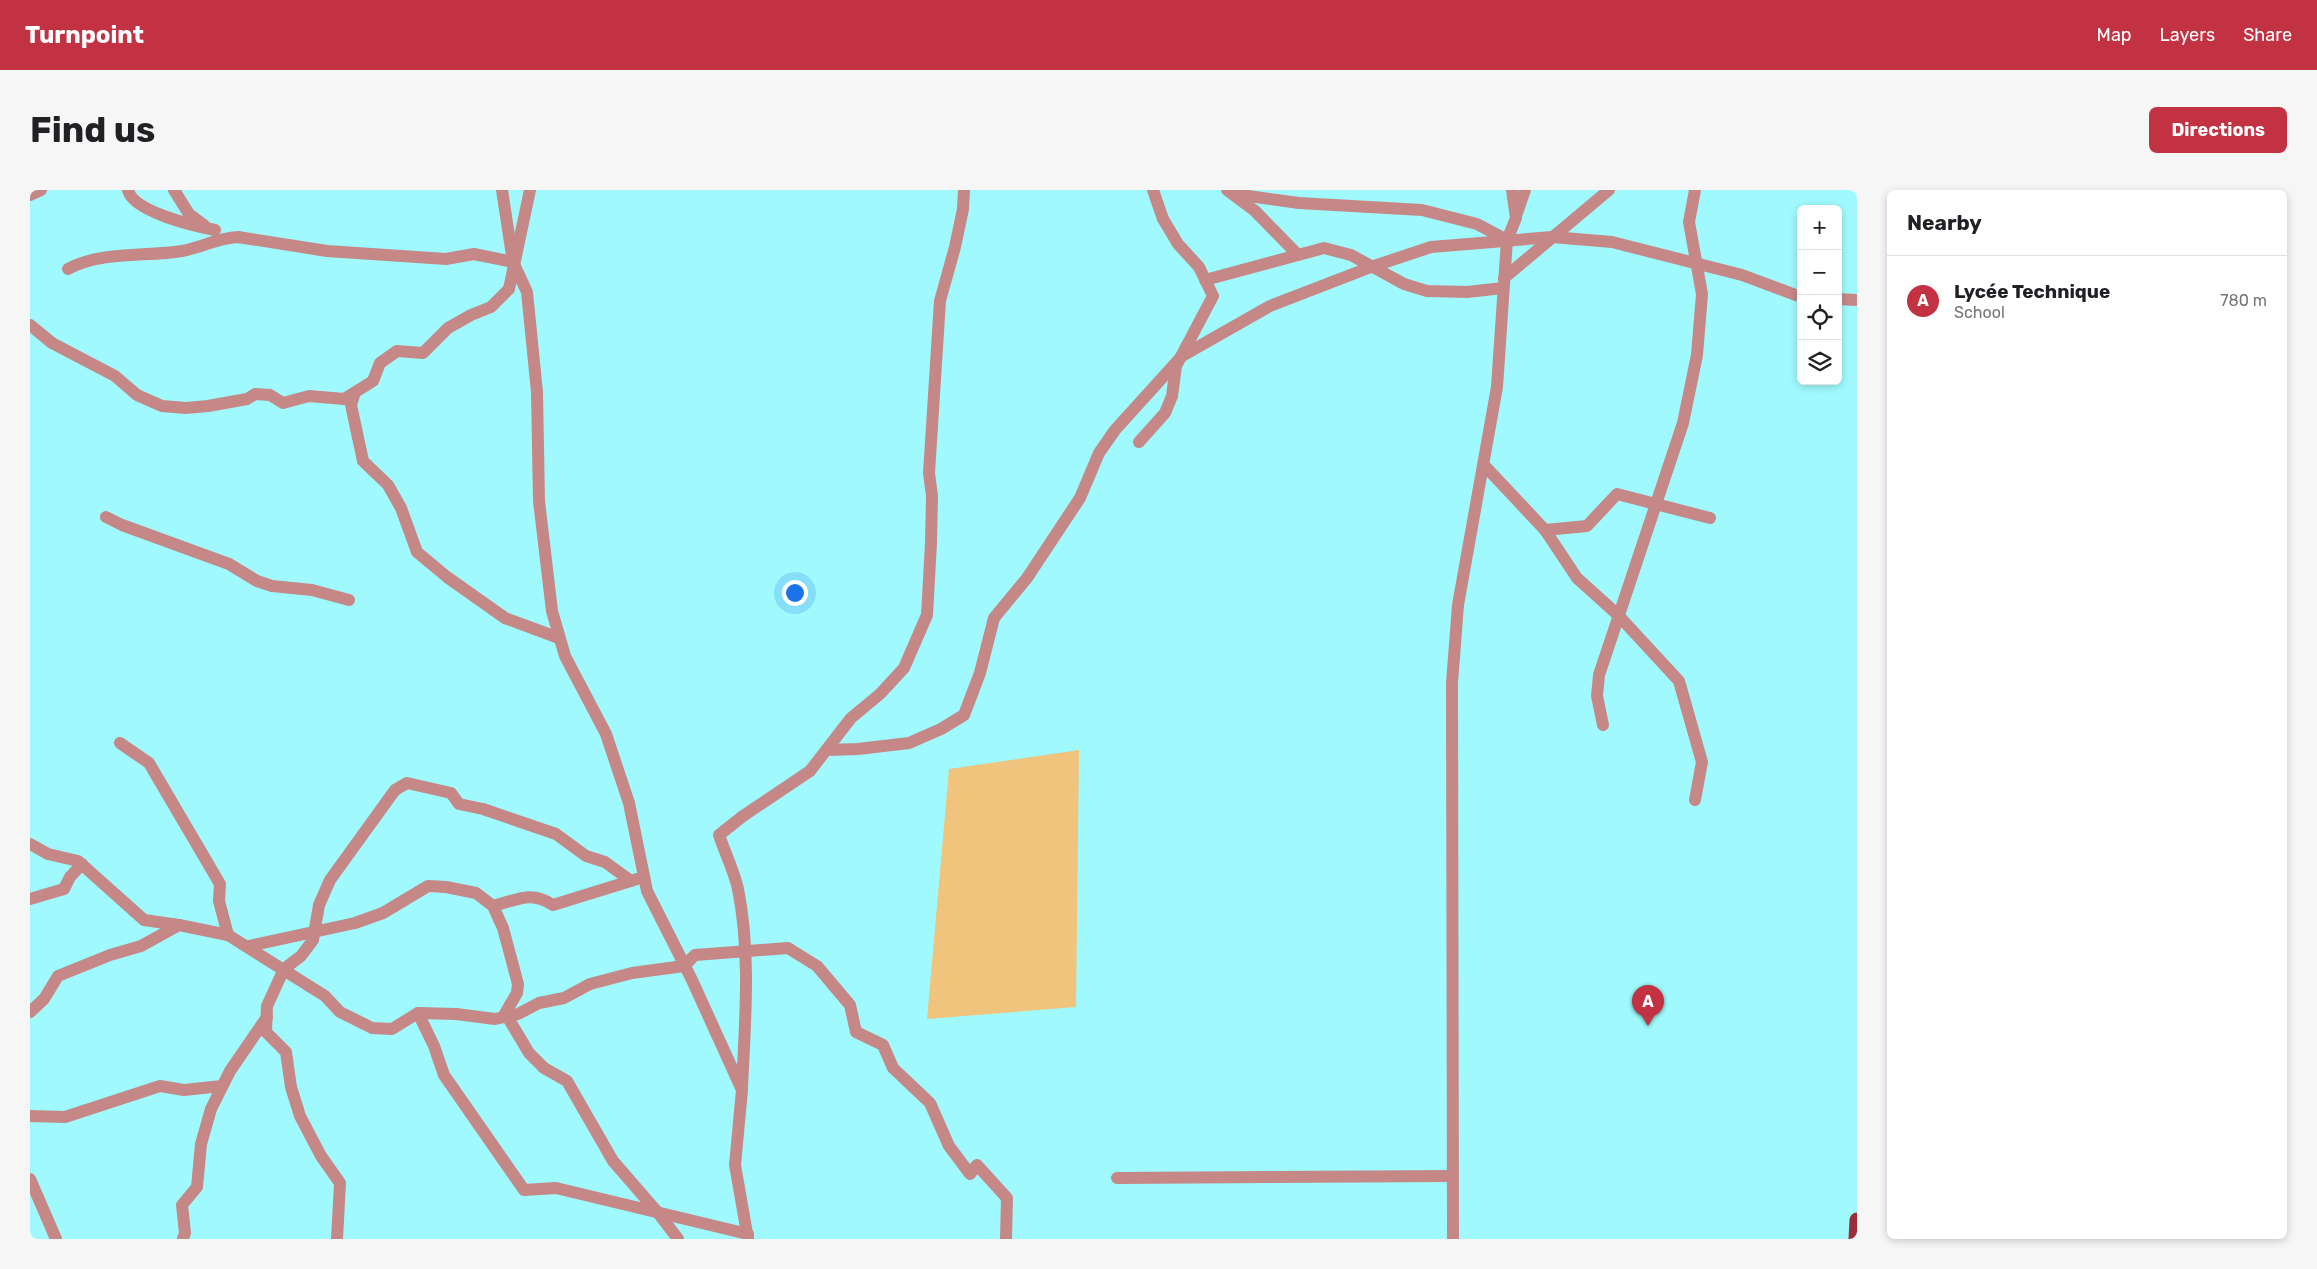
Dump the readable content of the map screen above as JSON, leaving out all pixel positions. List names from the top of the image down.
{
  "page": {
    "header": "Turnpoint",
    "nav": ["Map", "Layers", "Share"],
    "buttons": "Directions",
    "title": "Find us",
    "heading": "Nearby",
    "map_buttons": ["+", "−"],
    "list": [
      {
        "mark": "A",
        "name": "Lycée Technique",
        "note": "School",
        "value": "780 m"
      }
    ],
    "pins": "A"
  }
}
